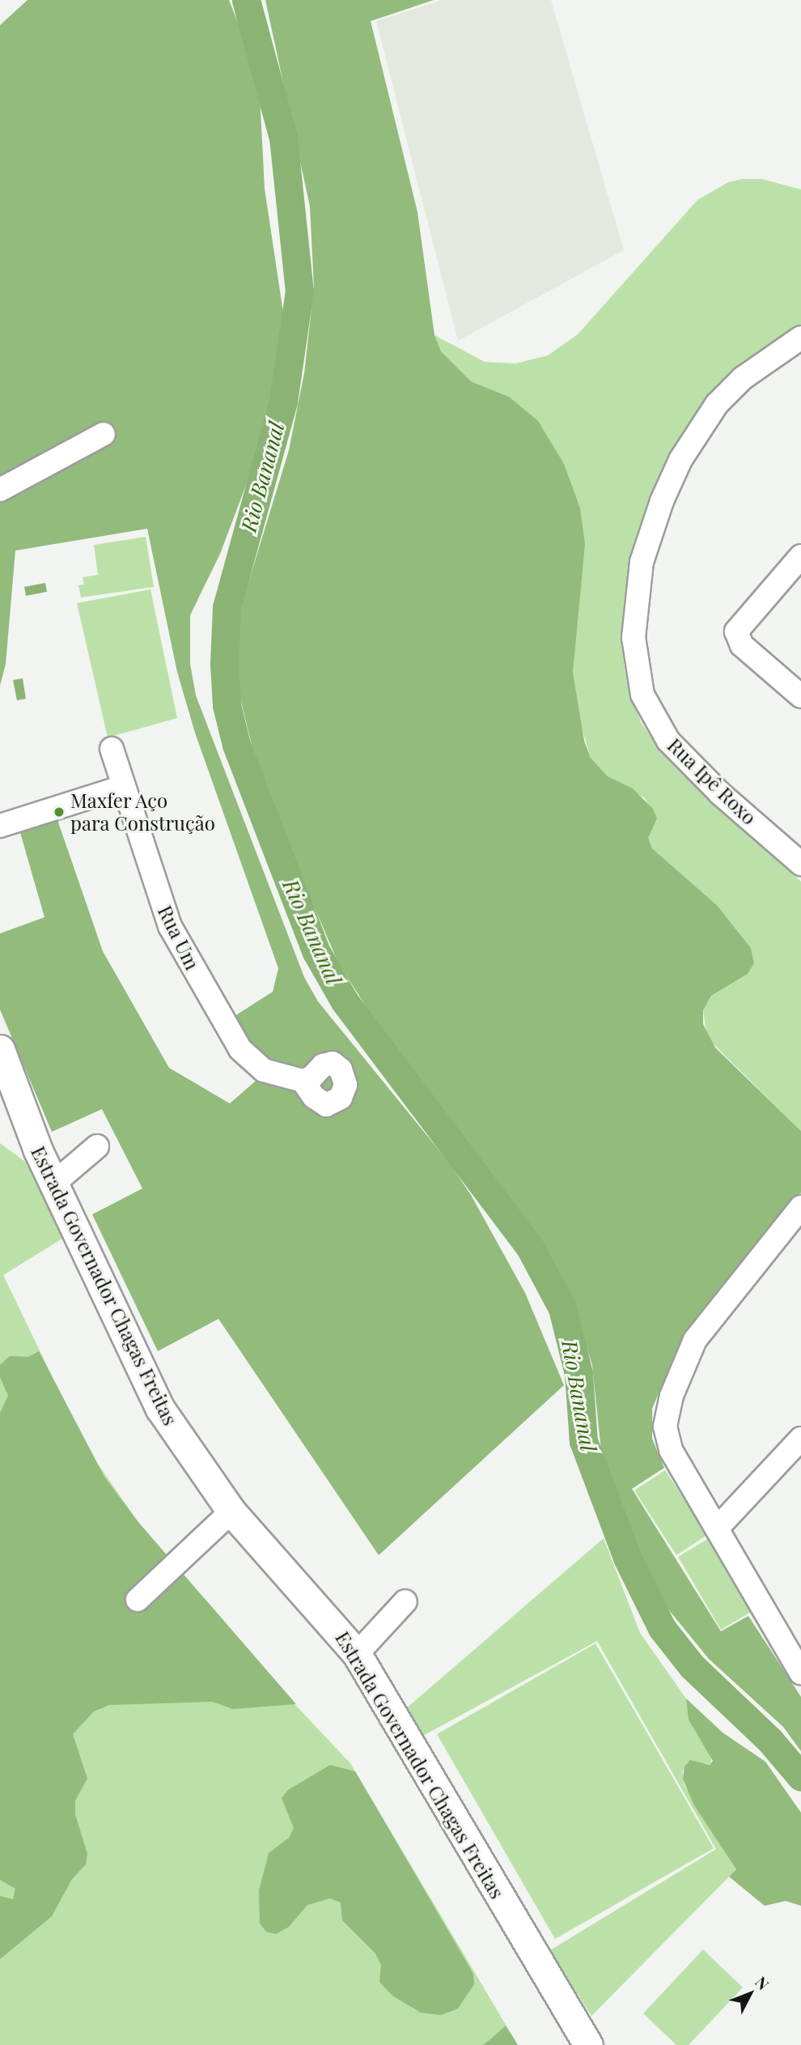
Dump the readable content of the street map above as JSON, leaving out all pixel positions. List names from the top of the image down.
{
  "streets": {
    "main road": ["Estrada Governador Chagas Freitas"],
    "street": ["Rua Ipê Roxo", "Rua Um"]
  },
  "water": ["Rio Bananal"],
  "places": ["Maxfer Aço para Construção"],
  "north": "top right"
}
